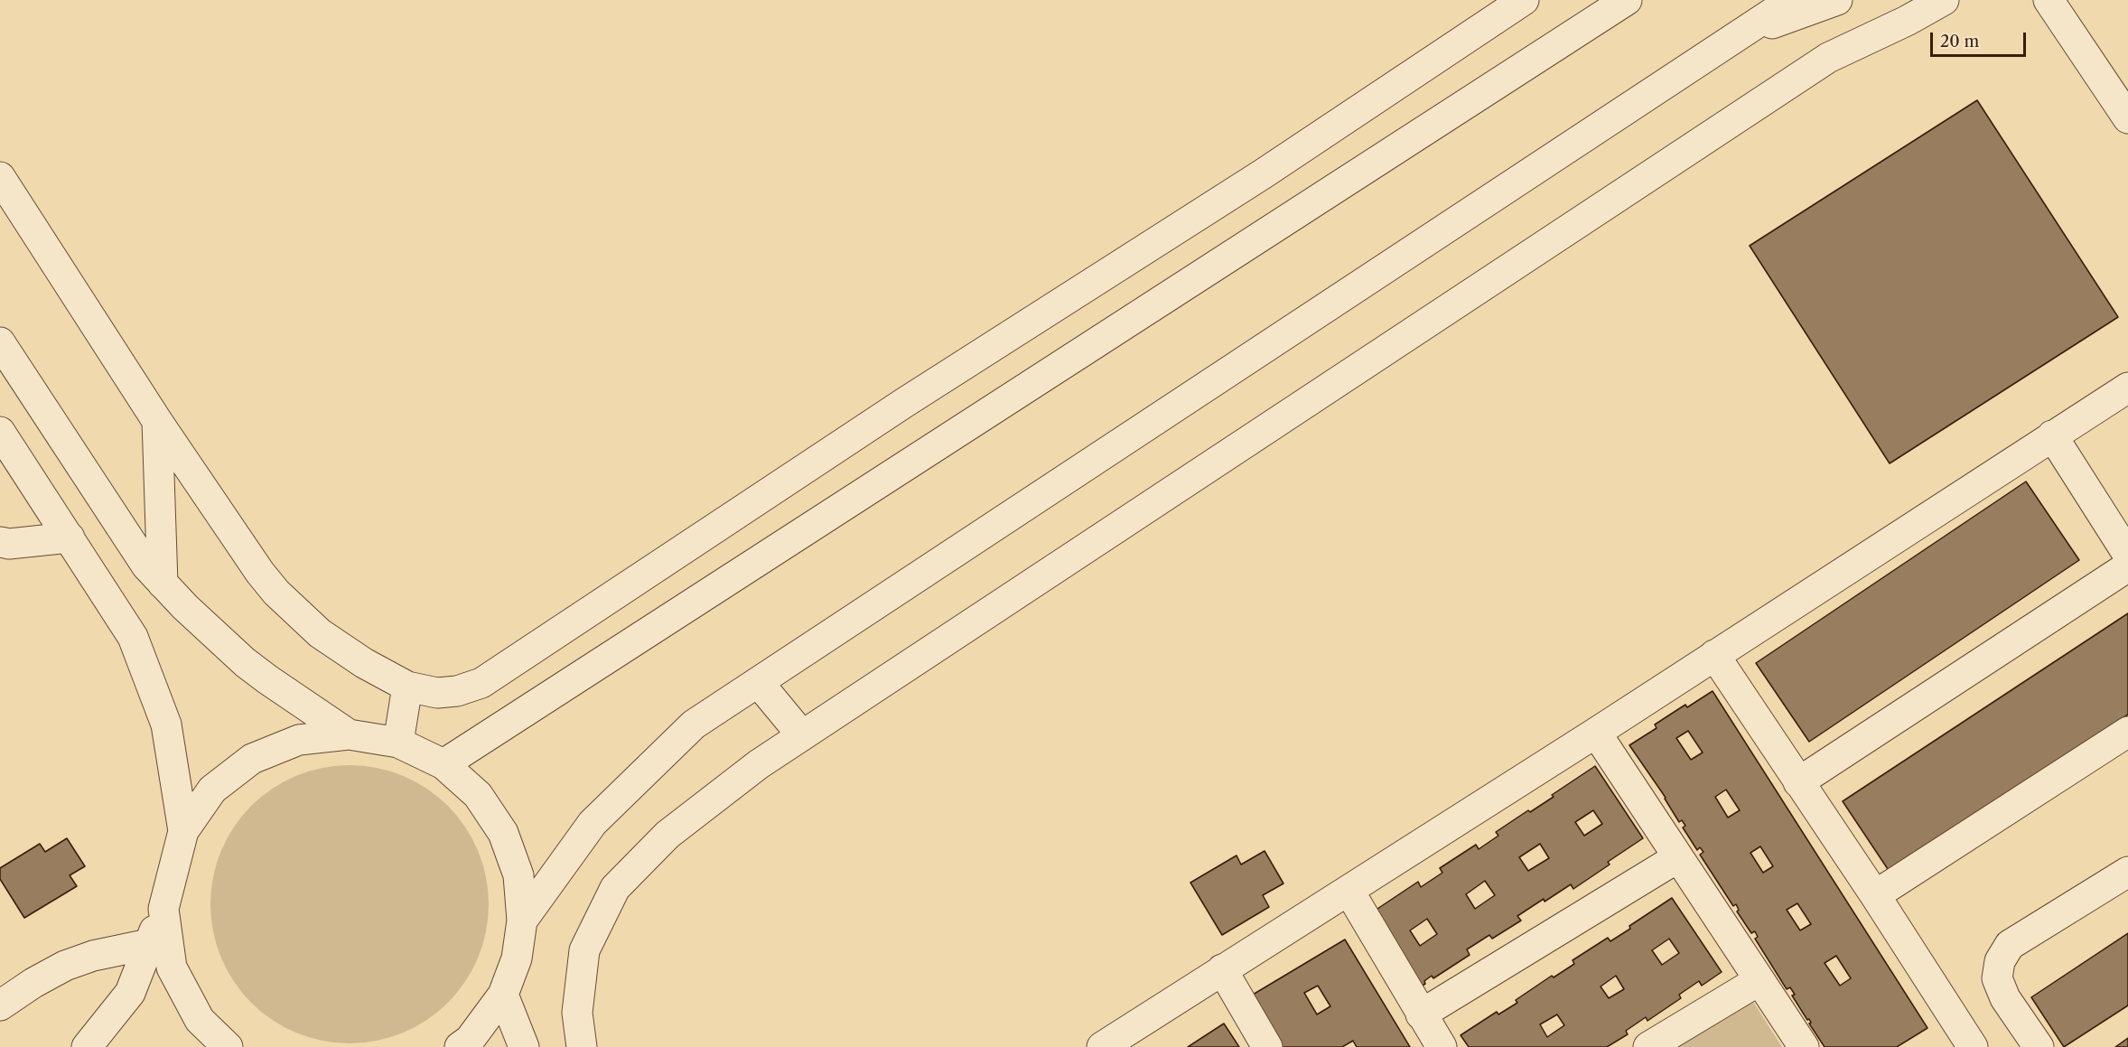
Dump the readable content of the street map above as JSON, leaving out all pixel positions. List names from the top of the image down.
{
  "scale_bar": "20 m"
}
